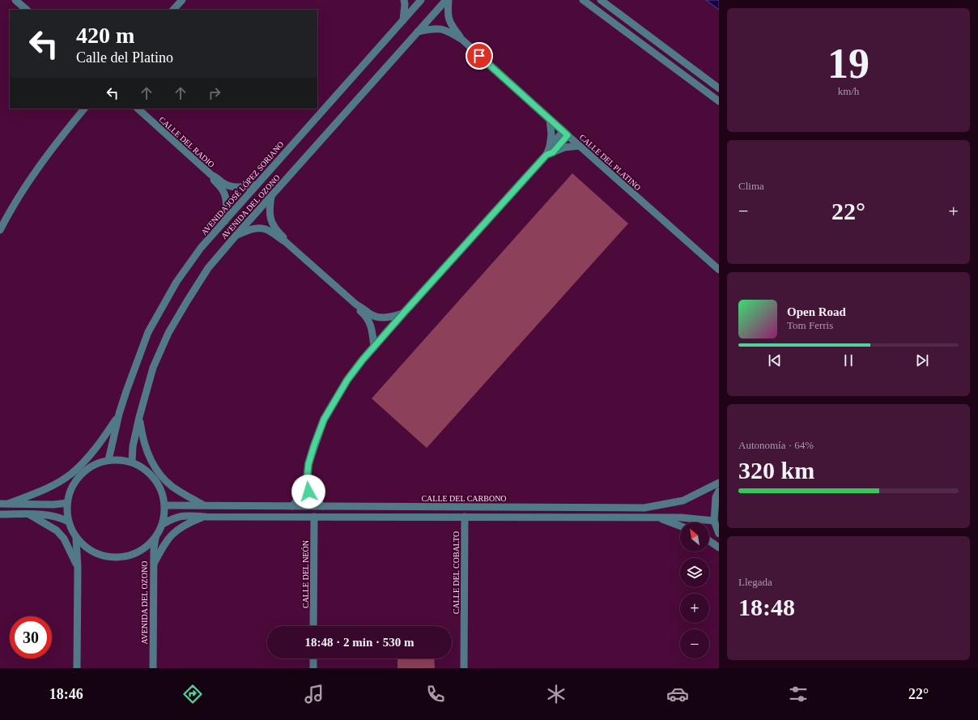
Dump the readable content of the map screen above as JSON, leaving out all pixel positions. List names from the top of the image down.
{
  "streets": {
    "street": [
      "CALLE DEL RADIO",
      "CALLE DEL PLATINO",
      "AVENIDA JOSÉ LÓPEZ SORIANO",
      "AVENIDA DEL OZONO",
      "CALLE DEL CARBONO",
      "CALLE DEL COBALTO",
      "CALLE DEL NEÓN"
    ]
  },
  "crossings": [
    ["CALLE DEL RADIO", "AVENIDA JOSÉ LÓPEZ SORIANO"],
    ["CALLE DEL PLATINO", "AVENIDA DEL OZONO"],
    ["AVENIDA JOSÉ LÓPEZ SORIANO", "AVENIDA DEL OZONO"],
    ["AVENIDA JOSÉ LÓPEZ SORIANO", "CALLE DEL CARBONO"],
    ["AVENIDA DEL OZONO", "CALLE DEL CARBONO"]
  ],
  "north": "top left",
  "page": {
    "tile": [
      ["19", "km/h"],
      "Clima",
      ["Autonomía · 64%", "320 km"],
      ["Llegada", "18:48"]
    ],
    "turn": ["420 m", "Calle del Platino"],
    "heat": ["−", "22°", "+"],
    "song": ["Open Road", "Tom Ferris"],
    "map_buttons": ["+", "−"],
    "limit": "30",
    "trip": "18:48 · 2 min · 530 m",
    "tabs": ["18:46", "22°"]
  }
}
